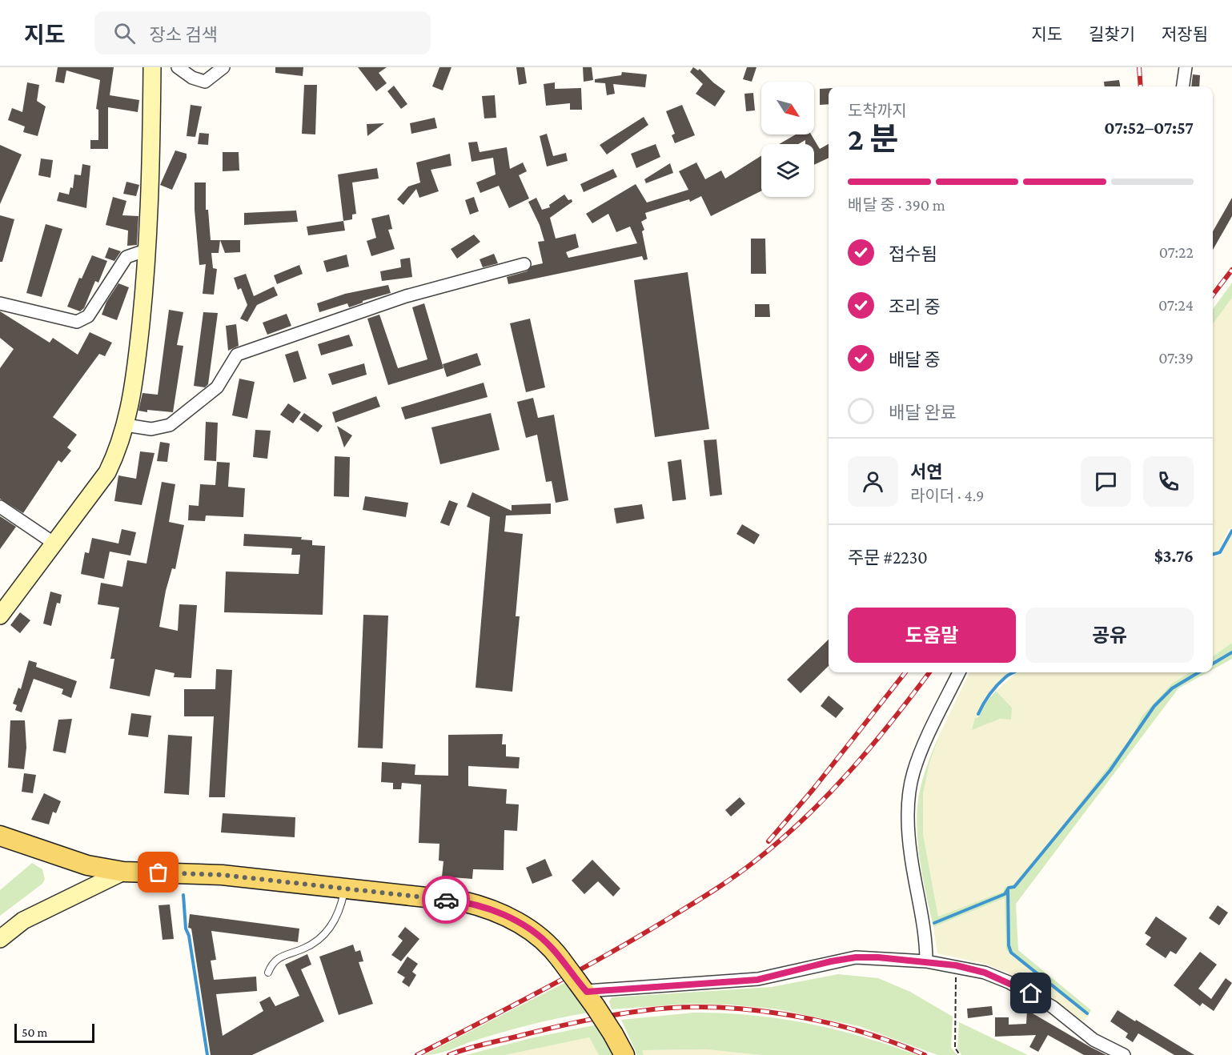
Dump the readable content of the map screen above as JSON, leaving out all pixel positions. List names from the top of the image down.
{
  "scale_bar": "50 m",
  "north": "bottom right",
  "page": {
    "header": "지도",
    "search": "장소 검색",
    "nav": ["지도", "길찾기", "저장됨"],
    "heading": ["2 분", "도착까지", "07:52–07:57"],
    "panel": [
      "서연",
      "라이더 · 4.9",
      "주문 #2230",
      "$3.76"
    ],
    "bar": "배달 중 · 390 m",
    "list": [
      ["접수됨", "07:22"],
      ["조리 중", "07:24"],
      ["배달 중", "07:39"],
      "배달 완료"
    ],
    "buttons": ["도움말", "공유"],
    "scale": "50 m"
  }
}
